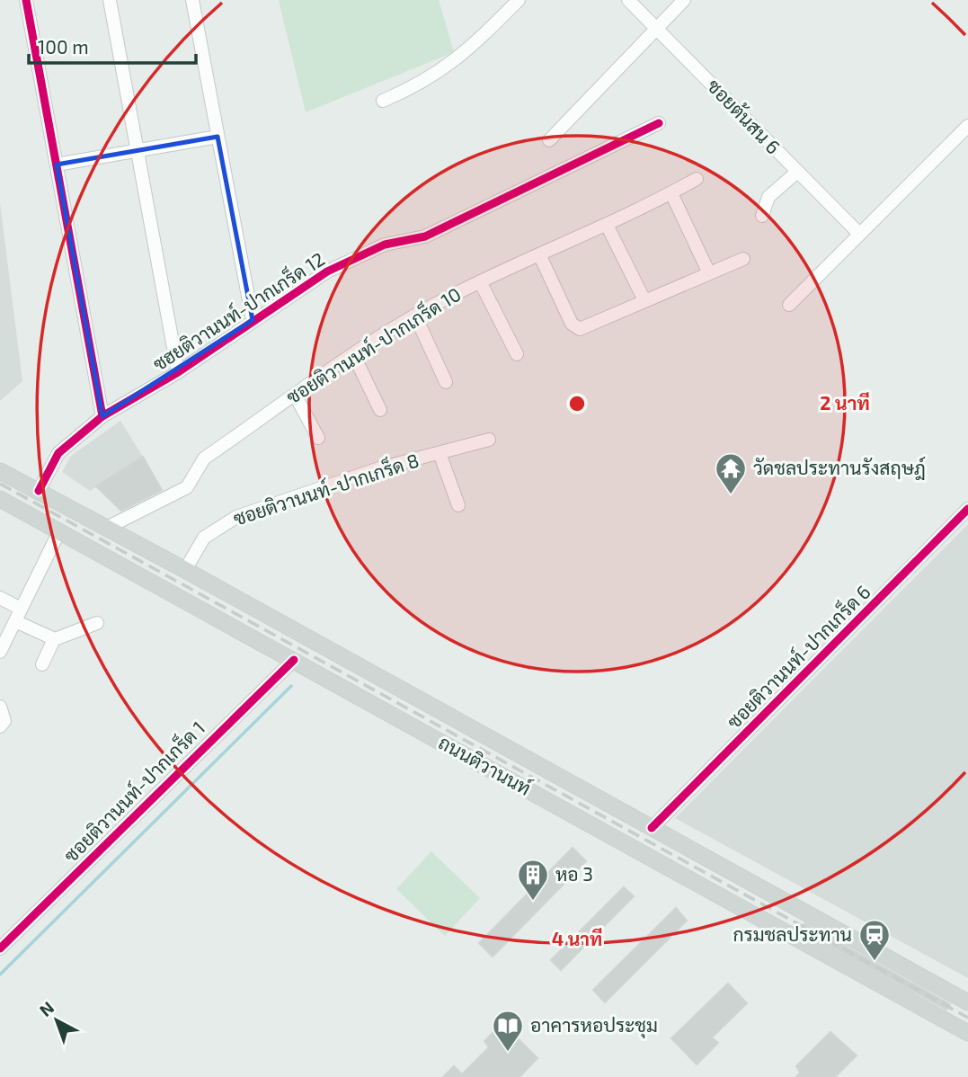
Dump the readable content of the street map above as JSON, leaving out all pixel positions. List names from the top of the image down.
{
  "streets": {
    "main road": ["ถนนติวานนท์"],
    "street": [
      "ซอยต้นสน 6",
      "ซฮยติวานนท์-ปากเกร็ด 12",
      "ซอยติวานนท์-ปากเกร็ด 10",
      "ซอยติวานนท์-ปากเกร็ด 8",
      "ซอยติวานนท์-ปากเกร็ด 6",
      "ซอยติวานนท์-ปากเกร็ด 1"
    ]
  },
  "crossings": [
    ["ซฮยติวานนท์-ปากเกร็ด 12", "ถนนติวานนท์"],
    ["ซอยติวานนท์-ปากเกร็ด 10", "ถนนติวานนท์"],
    ["ซอยติวานนท์-ปากเกร็ด 8", "ถนนติวานนท์"],
    ["ซอยติวานนท์-ปากเกร็ด 6", "ถนนติวานนท์"],
    ["ถนนติวานนท์", "ซอยติวานนท์-ปากเกร็ด 1"]
  ],
  "places": {
    "temple": ["วัดชลประทานรังสฤษฎ์"],
    "building": ["หอ 3"],
    "station": ["กรมชลประทาน"],
    "library": ["อาคารหอประชุม"]
  },
  "scale_bar": "100 m",
  "north": "top left",
  "rings": ["2 นาที", "4 นาที"]
}
